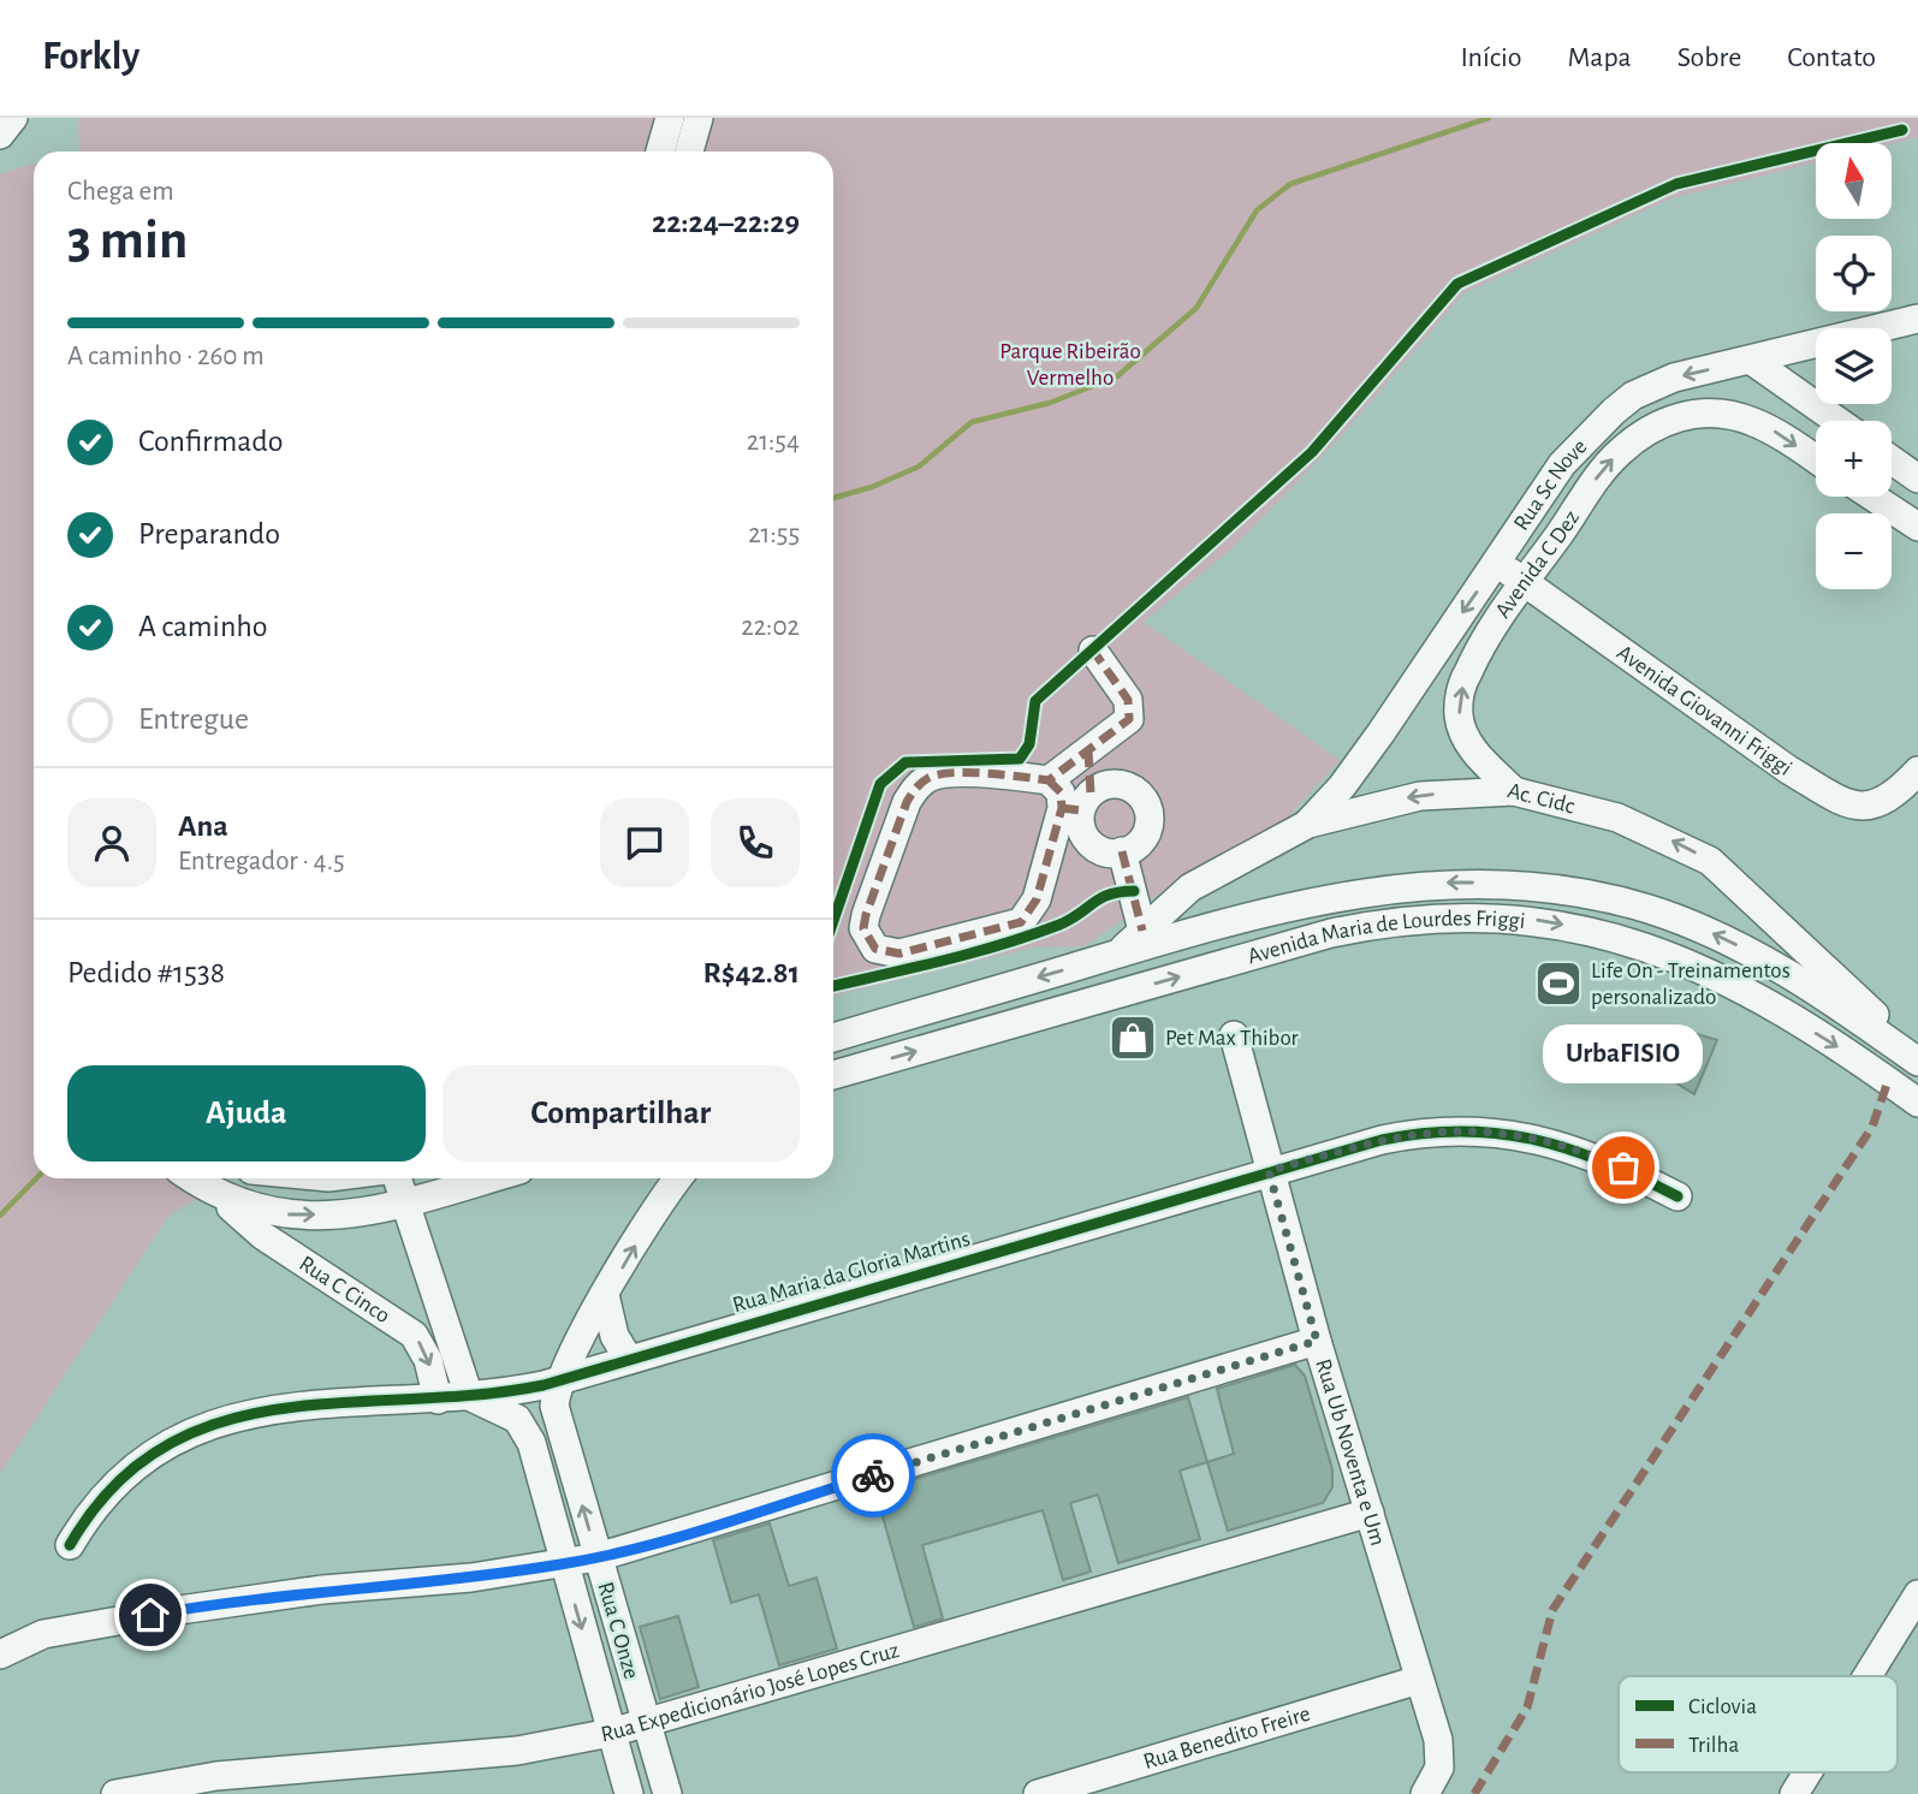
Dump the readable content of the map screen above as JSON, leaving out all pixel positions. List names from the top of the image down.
{
  "streets": {
    "street": [
      "Rua Sc Nove",
      "Avenida C Dez",
      "Avenida Giovanni Friggi",
      "Ac. Cidc",
      "Avenida Maria de Lourdes Friggi",
      "Rua Maria da Gloria Martins",
      "Rua C Cinco",
      "Rua Ub Noventa e Um",
      "Rua C Onze",
      "Rua Expedicionário José Lopes Cruz",
      "Rua Benedito Freire"
    ]
  },
  "crossings": [
    ["Rua Sc Nove", "Avenida Giovanni Friggi"],
    ["Rua Sc Nove", "Ac. Cidc"],
    ["Avenida C Dez", "Avenida Giovanni Friggi"],
    ["Avenida C Dez", "Ac. Cidc"],
    ["Ac. Cidc", "Avenida Maria de Lourdes Friggi"],
    ["Rua Maria da Gloria Martins", "Rua C Cinco"],
    ["Rua Maria da Gloria Martins", "Rua Ub Noventa e Um"],
    ["Rua Maria da Gloria Martins", "Rua C Onze"],
    ["Rua Ub Noventa e Um", "Rua Expedicionário José Lopes Cruz"],
    ["Rua Ub Noventa e Um", "Rua Benedito Freire"],
    ["Rua C Onze", "Rua Expedicionário José Lopes Cruz"]
  ],
  "one_way": ["Rua Sc Nove", "Ac. Cidc", "Rua C Cinco"],
  "parks": ["Parque Ribeirão Vermelho"],
  "places": {
    "sports": ["Life On - Treinamentos personalizado"],
    "shop": ["Pet Max Thibor"],
    "other": ["UrbaFISIO"]
  },
  "legend": ["Ciclovia", "Trilha"],
  "north": "top",
  "page": {
    "header": "Forkly",
    "nav": [
      "Início",
      "Mapa",
      "Sobre",
      "Contato"
    ],
    "map_buttons": ["+", "−"],
    "heading": ["3 min", "Chega em", "22:24–22:29"],
    "panel": [
      "Ana",
      "Entregador · 4.5",
      "Pedido #1538",
      "R$42.81"
    ],
    "bar": "A caminho · 260 m",
    "list": [
      ["Confirmado", "21:54"],
      ["Preparando", "21:55"],
      ["A caminho", "22:02"],
      "Entregue"
    ],
    "bubble": "UrbaFISIO",
    "buttons": ["Ajuda", "Compartilhar"]
  }
}
